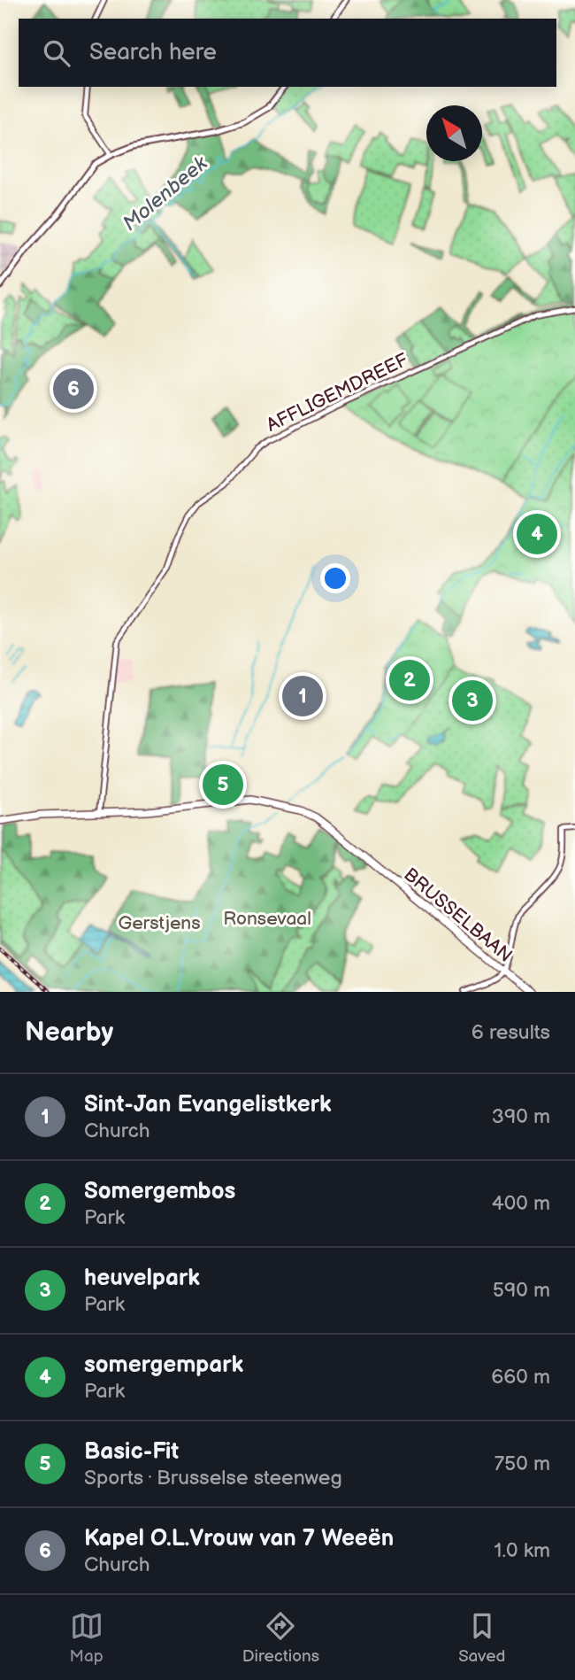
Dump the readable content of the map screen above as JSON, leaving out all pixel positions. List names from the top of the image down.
{
  "streets": {
    "main road": ["BRUSSELBAAN"],
    "street": ["AFFLIGEMDREEF"]
  },
  "crossings": [
    ["AFFLIGEMDREEF", "BRUSSELBAAN"]
  ],
  "water": ["Molenbeek"],
  "parks": ["Ronsevaal", "Gerstjens"],
  "north": "top left",
  "page": {
    "search": "Search here",
    "pins": [
      "6",
      "4",
      "2",
      "1",
      "3",
      "5"
    ],
    "heading": ["Nearby", "6 results"],
    "list": [
      {
        "mark": "1",
        "name": "Sint-Jan Evangelistkerk",
        "note": "Church",
        "value": "390 m"
      },
      {
        "mark": "2",
        "name": "Somergembos",
        "note": "Park",
        "value": "400 m"
      },
      {
        "mark": "3",
        "name": "heuvelpark",
        "note": "Park",
        "value": "590 m"
      },
      {
        "mark": "4",
        "name": "somergempark",
        "note": "Park",
        "value": "660 m"
      },
      {
        "mark": "5",
        "name": "Basic-Fit",
        "note": "Sports · Brusselse steenweg",
        "value": "750 m"
      },
      {
        "mark": "6",
        "name": "Kapel O.L.Vrouw van 7 Weeën",
        "note": "Church",
        "value": "1.0 km"
      }
    ],
    "nav": ["Map", "Directions", "Saved"]
  }
}
